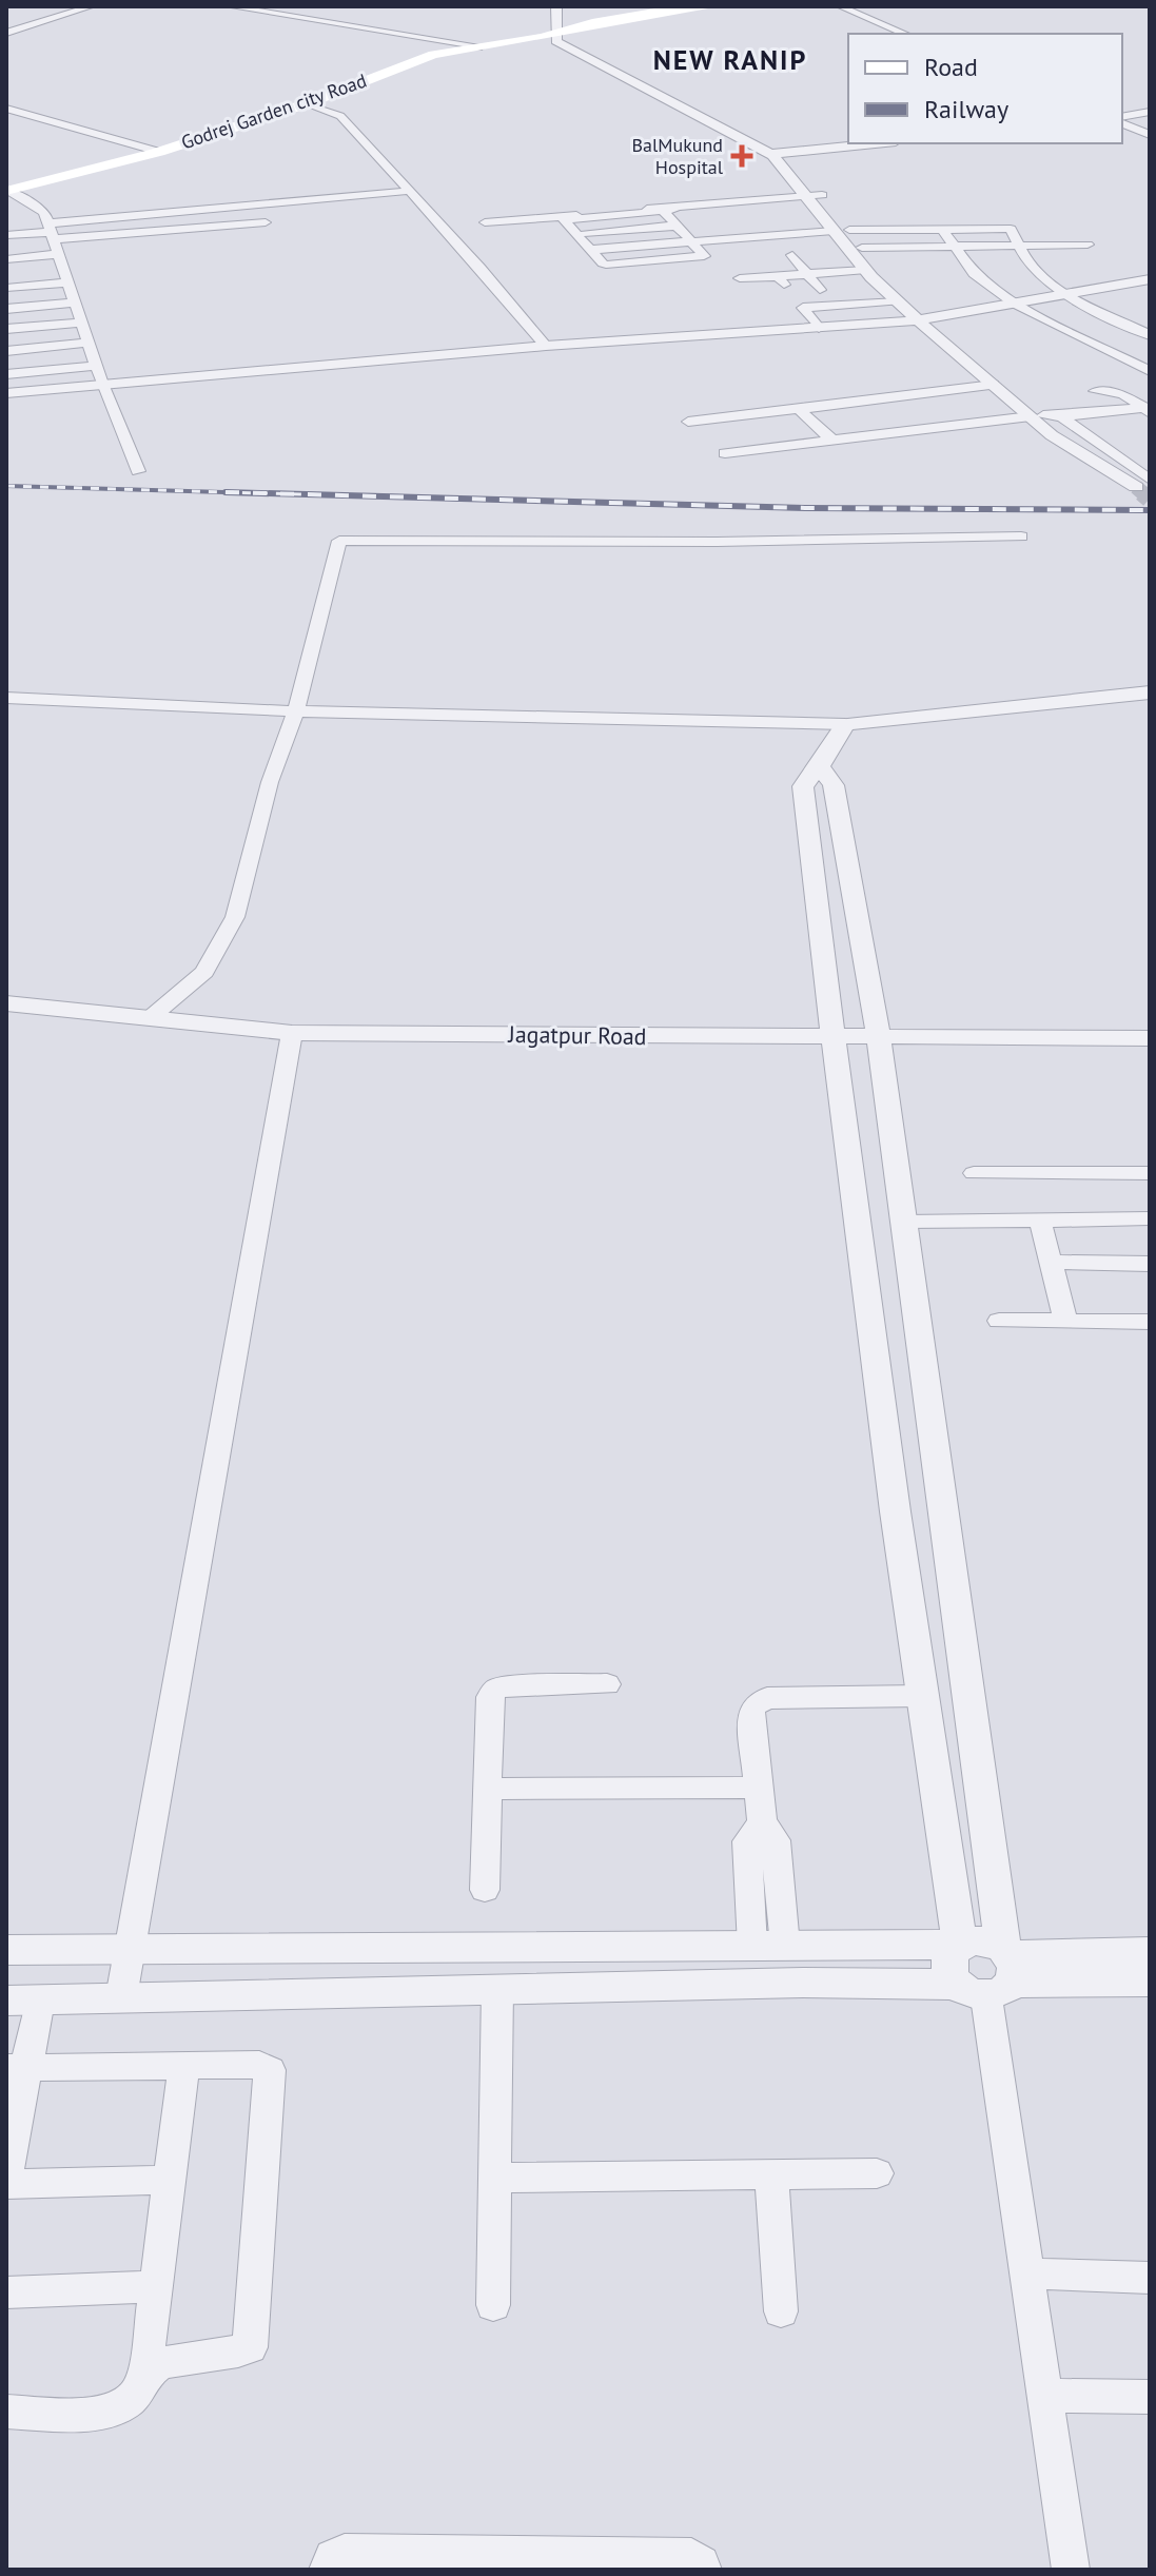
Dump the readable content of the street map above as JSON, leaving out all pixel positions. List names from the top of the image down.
{
  "streets": {
    "main road": ["Godrej Garden city Road"],
    "street": ["Jagatpur Road"]
  },
  "districts": ["NEW RANIP"],
  "places": {
    "health": ["BalMukund Hospital"]
  },
  "legend": ["Road", "Railway"]
}
